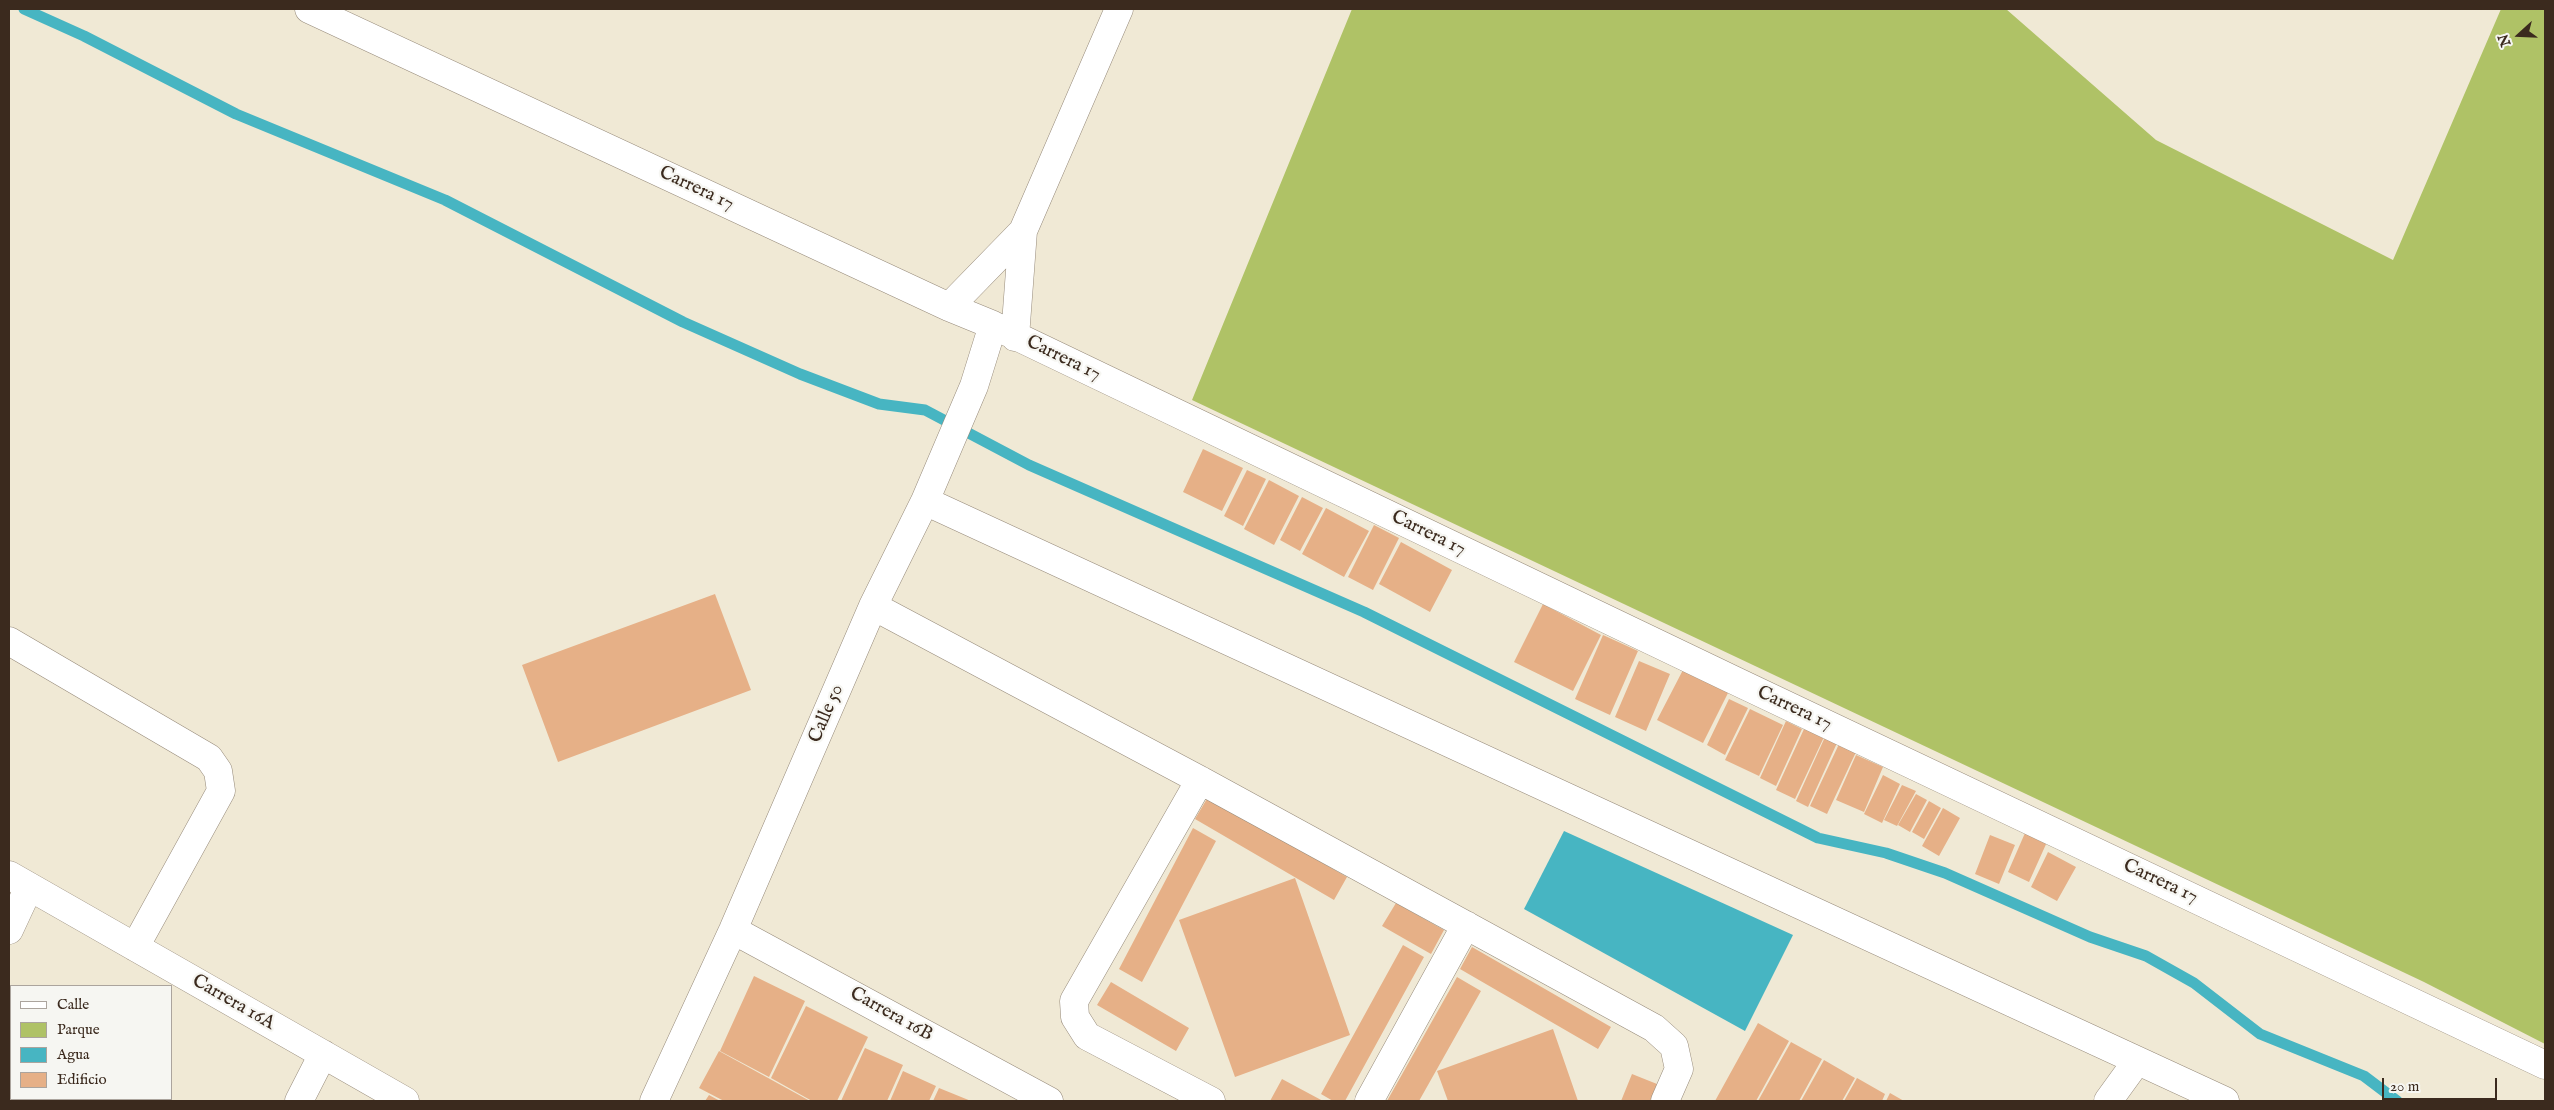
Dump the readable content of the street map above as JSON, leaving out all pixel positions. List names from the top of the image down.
{
  "streets": {
    "street": [
      "Carrera 17",
      "Calle 50",
      "Carrera 16A",
      "Carrera 16B"
    ]
  },
  "crossings": [
    ["Carrera 17", "Calle 50"],
    ["Calle 50", "Carrera 16B"]
  ],
  "legend": [
    "Calle",
    "Parque",
    "Agua",
    "Edificio"
  ],
  "scale_bar": "20 m",
  "north": "left"
}
